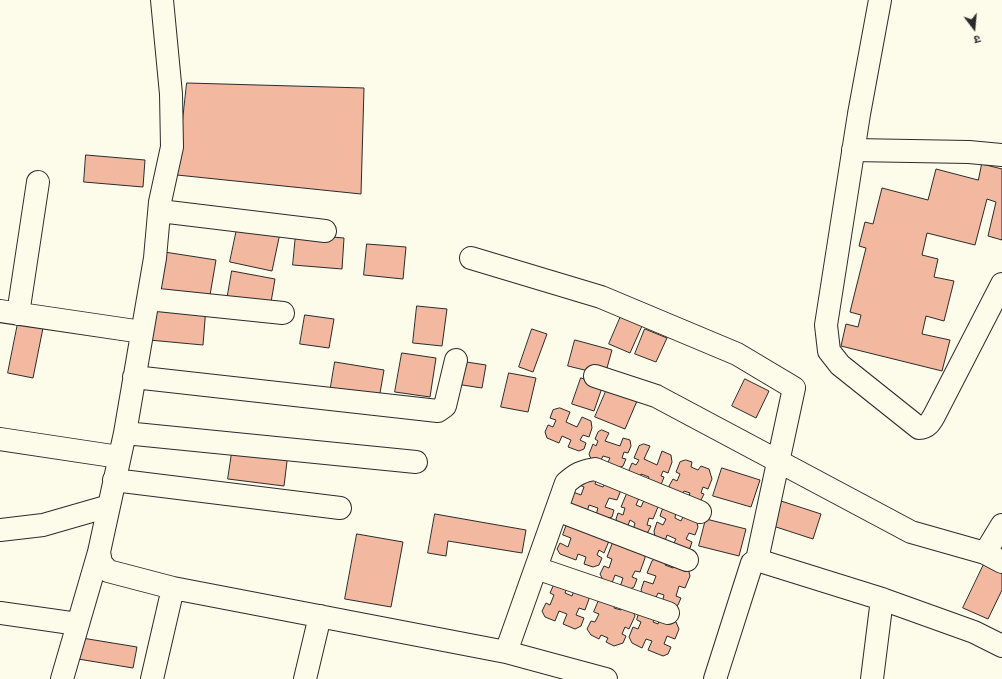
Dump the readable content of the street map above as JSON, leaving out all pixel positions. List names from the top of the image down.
{
  "north": "bottom"
}
